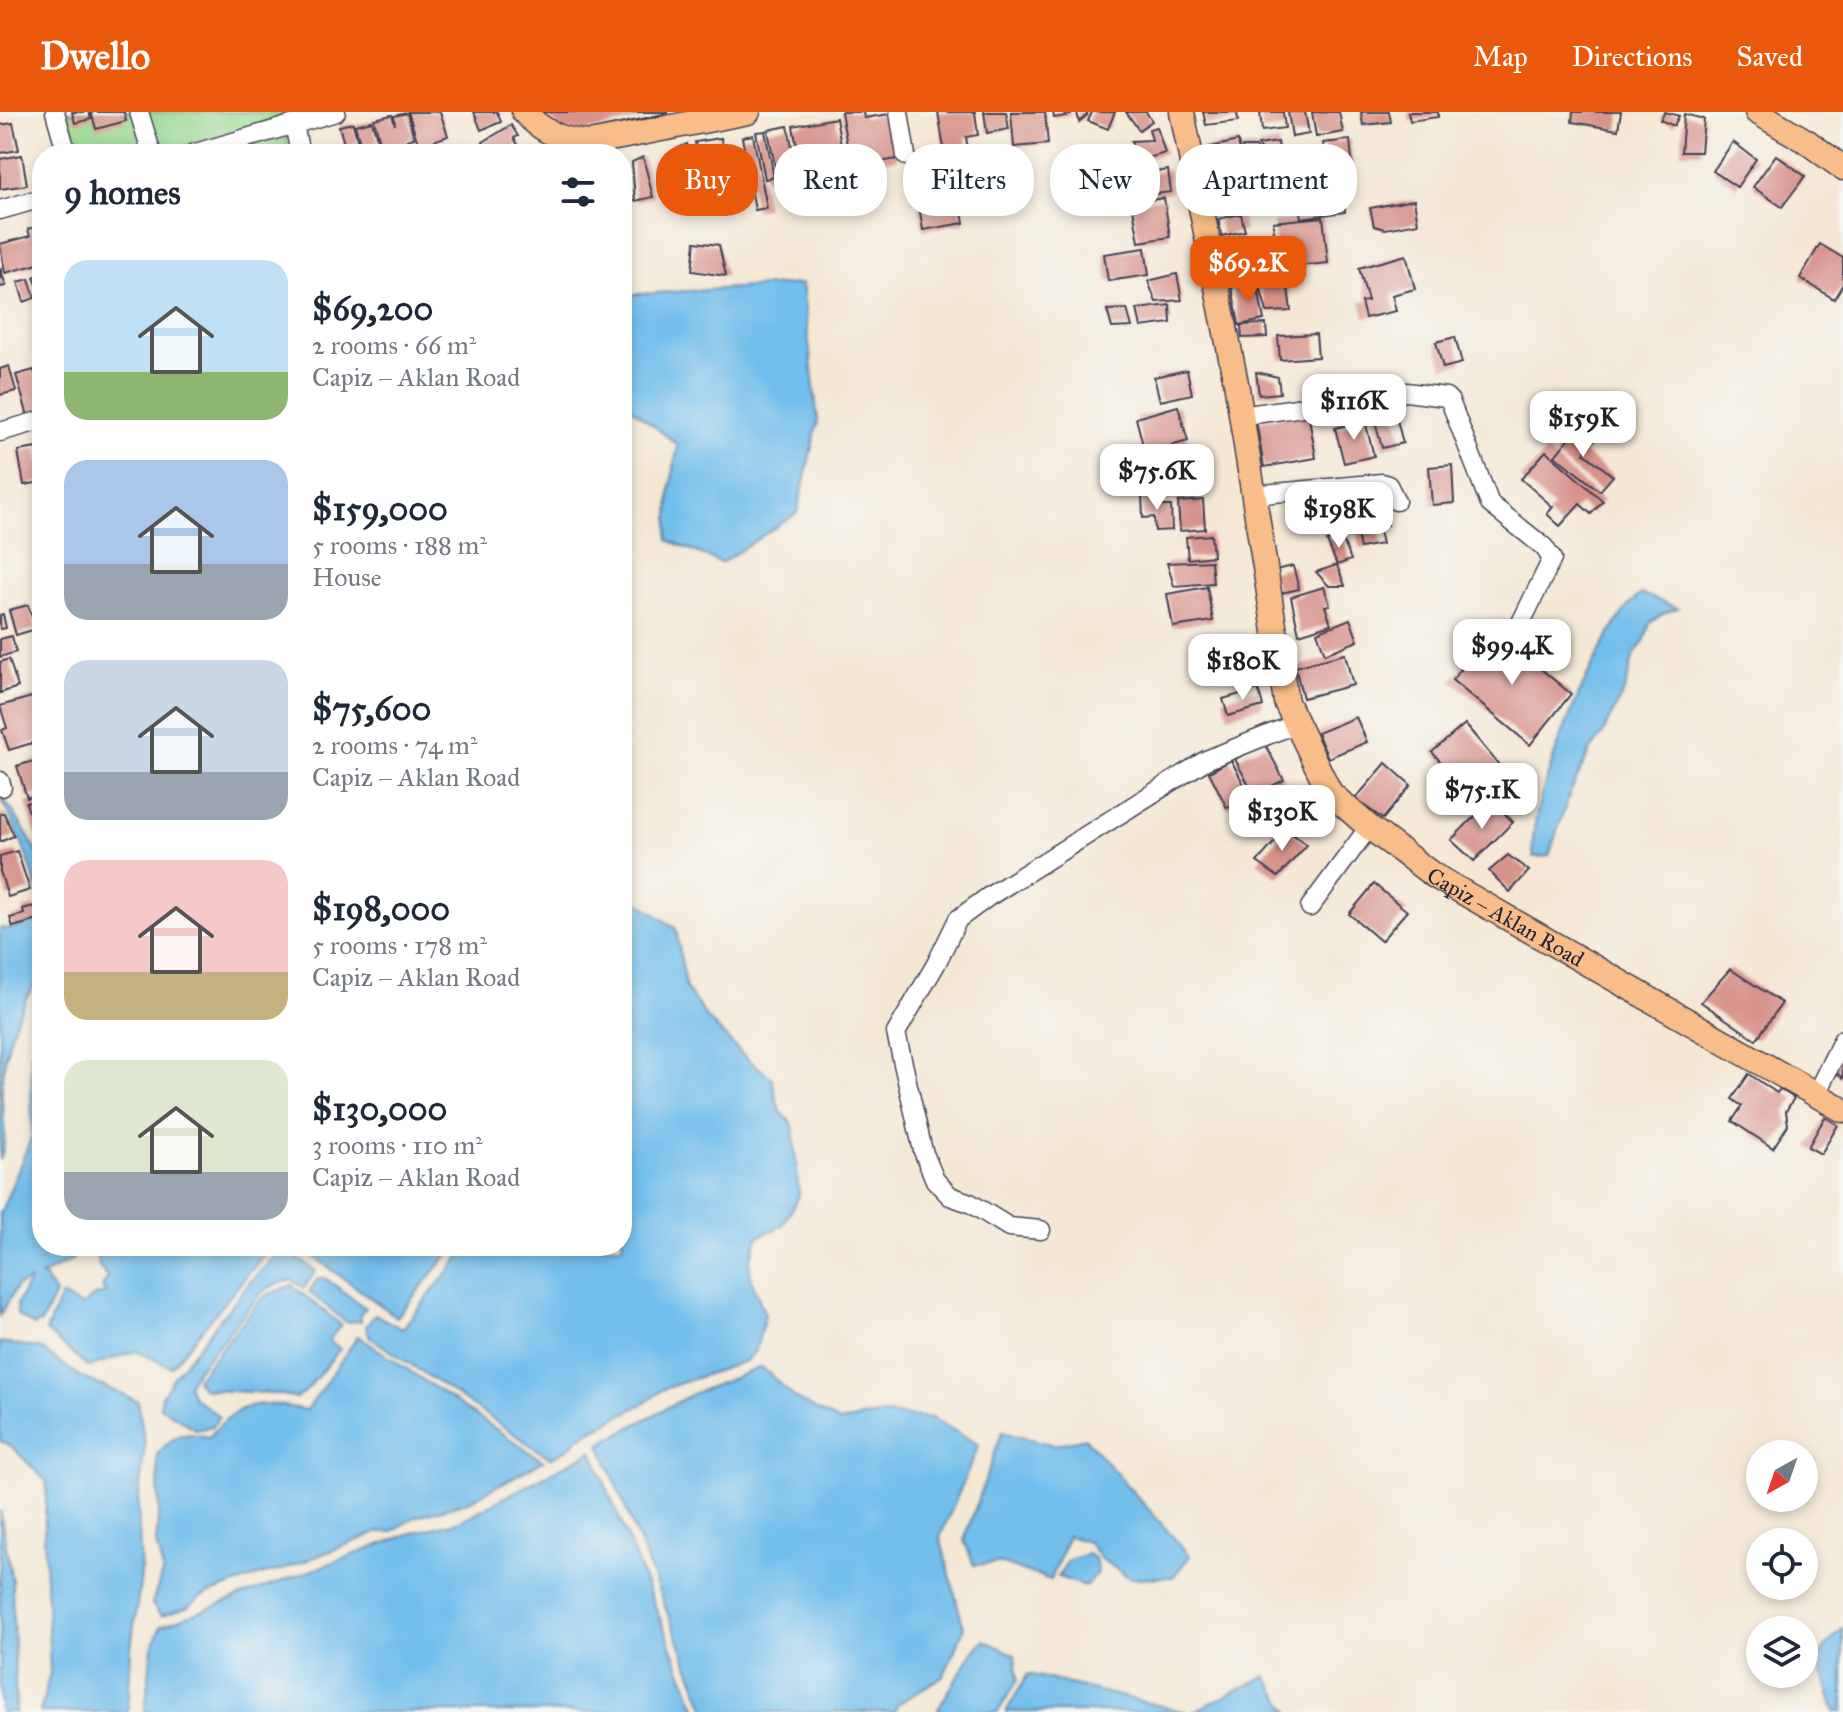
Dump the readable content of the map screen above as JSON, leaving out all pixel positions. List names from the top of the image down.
{
  "streets": {
    "main road": ["Capiz – Aklan Road"]
  },
  "north": "bottom left",
  "page": {
    "header": "Dwello",
    "nav": ["Map", "Directions", "Saved"],
    "chip": [
      "Buy",
      "Rent",
      "Filters",
      "New",
      "Apartment"
    ],
    "heading": "9 homes",
    "price": [
      "$69.2K",
      "$116K",
      "$159K",
      "$75.6K",
      "$198K",
      "$99.4K",
      "$180K",
      "$75.1K",
      "$130K"
    ],
    "list": [
      {
        "name": "$69,200",
        "note": "2 rooms · 66 m² · Capiz – Aklan Road"
      },
      {
        "name": "$159,000",
        "note": "5 rooms · 188 m² · House"
      },
      {
        "name": "$75,600",
        "note": "2 rooms · 74 m² · Capiz – Aklan Road"
      },
      {
        "name": "$198,000",
        "note": "5 rooms · 178 m² · Capiz – Aklan Road"
      },
      {
        "name": "$130,000",
        "note": "3 rooms · 110 m² · Capiz – Aklan Road"
      }
    ]
  }
}
